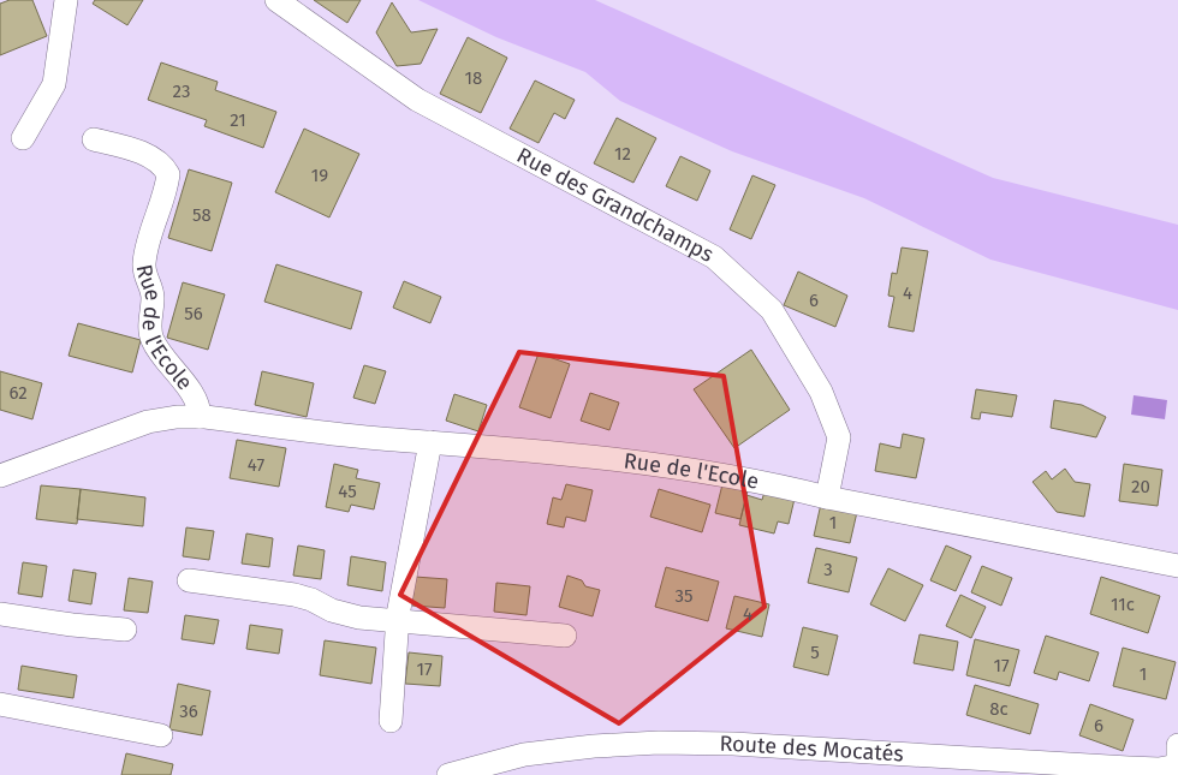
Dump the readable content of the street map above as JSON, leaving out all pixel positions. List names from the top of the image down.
{
  "streets": {
    "street": ["Rue des Grandchamps", "Rue de l'Ecole", "Route des Mocatés"]
  },
  "crossings": [
    ["Rue des Grandchamps", "Rue de l'Ecole"]
  ],
  "house_numbers": [
    "18",
    "23",
    "21",
    "12",
    "19",
    "58",
    "4",
    "6",
    "56",
    "62",
    "47",
    "20",
    "45",
    "1",
    "3",
    "35",
    "11c",
    "4",
    "5",
    "17",
    "17",
    "1",
    "8c",
    "36",
    "6"
  ]
}
